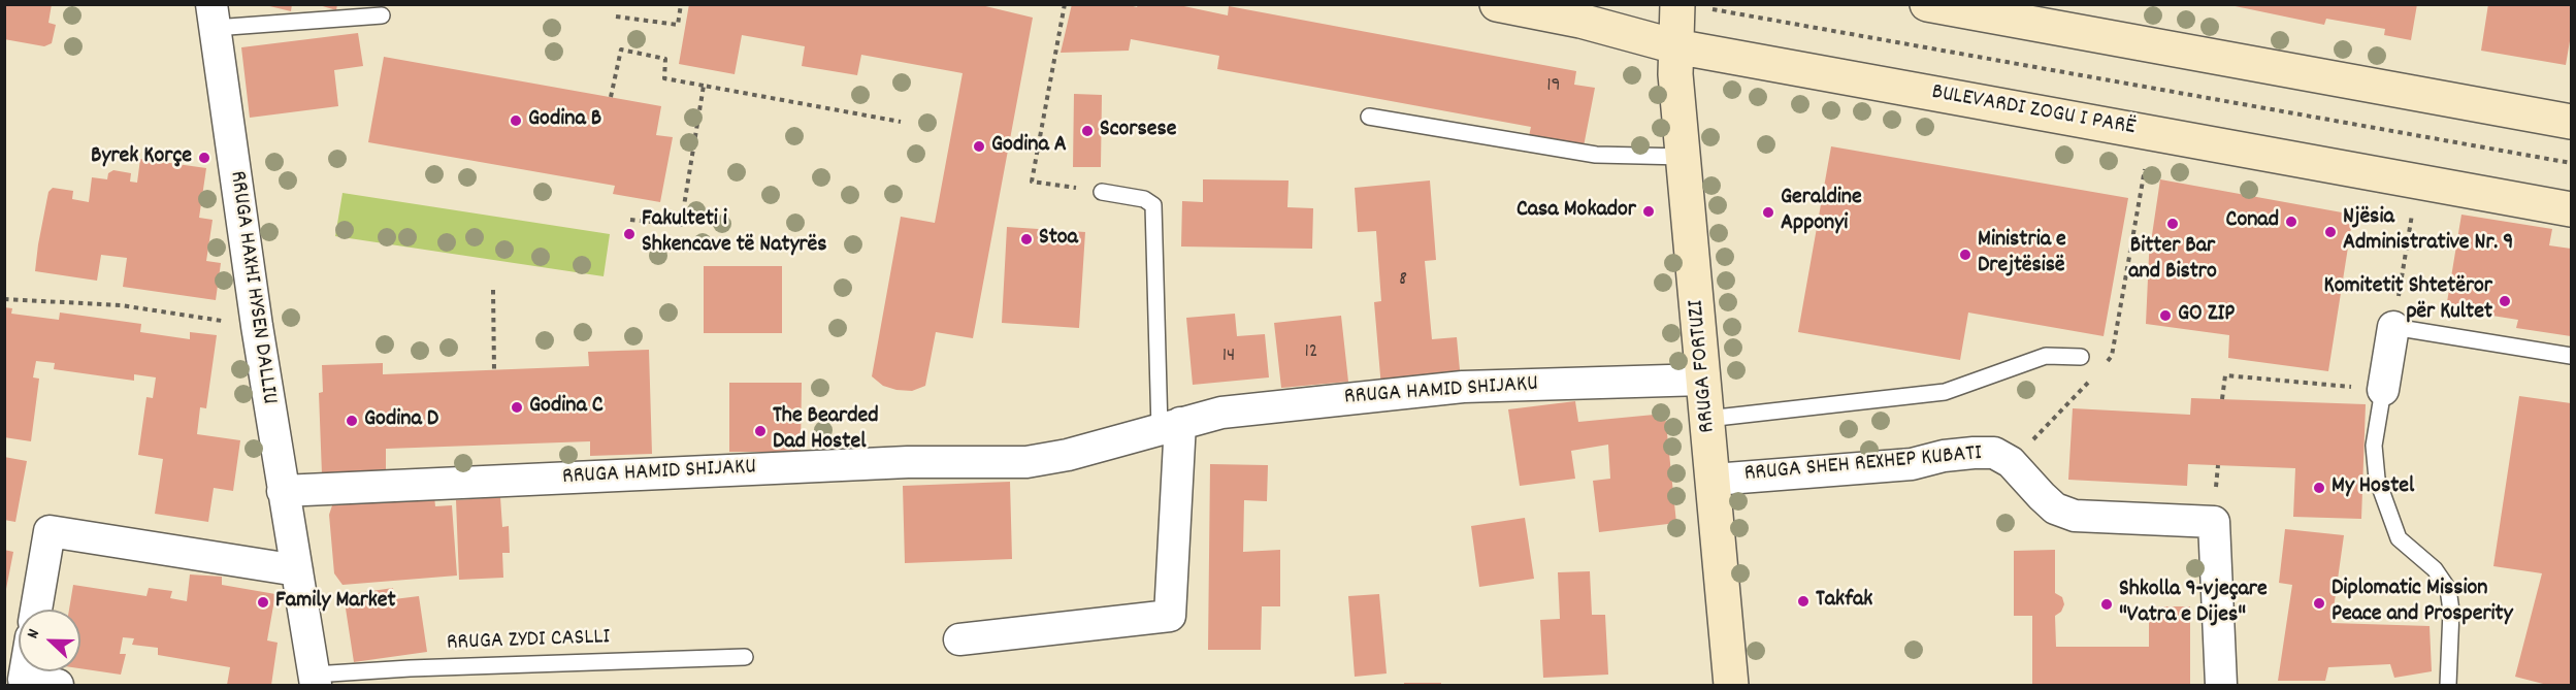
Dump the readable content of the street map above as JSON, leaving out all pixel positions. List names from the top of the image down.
{
  "streets": {
    "main road": ["BULEVARDI ZOGU I PARË", "RRUGA FORTUZI"],
    "street": ["RRUGA HAXHI HYSEN DALLIU", "RRUGA HAMID SHIJAKU", "RRUGA SHEH REXHEP KUBATI"],
    "lane": ["RRUGA ZYDI CASLLI"]
  },
  "crossings": [
    ["BULEVARDI ZOGU I PARË", "RRUGA FORTUZI"],
    ["RRUGA HAXHI HYSEN DALLIU", "RRUGA HAMID SHIJAKU"],
    ["RRUGA HAXHI HYSEN DALLIU", "RRUGA ZYDI CASLLI"],
    ["RRUGA FORTUZI", "RRUGA HAMID SHIJAKU"],
    ["RRUGA FORTUZI", "RRUGA SHEH REXHEP KUBATI"]
  ],
  "places": [
    "Godina B",
    "Scorsese",
    "Godina A",
    "Byrek Korçe",
    "Casa Mokador",
    "Geraldine Apponyi",
    "Conad",
    "Bitter Bar and Bistro",
    "Njësia Administrative Nr. 9",
    "Fakulteti i Shkencave të Natyrës",
    "Stoa",
    "Ministria e Drejtësisë",
    "Komitetit Shtetëror për Kultet",
    "GO ZIP",
    "Godina C",
    "Godina D",
    "The Bearded Dad Hostel",
    "My Hostel",
    "Takfak",
    "Family Market",
    "Diplomatic Mission Peace and Prosperity",
    "Shkolla 9-vjeçare \"Vatra e Dijes\""
  ],
  "house_numbers": [
    "19",
    "8",
    "12",
    "14"
  ],
  "north": "left"
}
